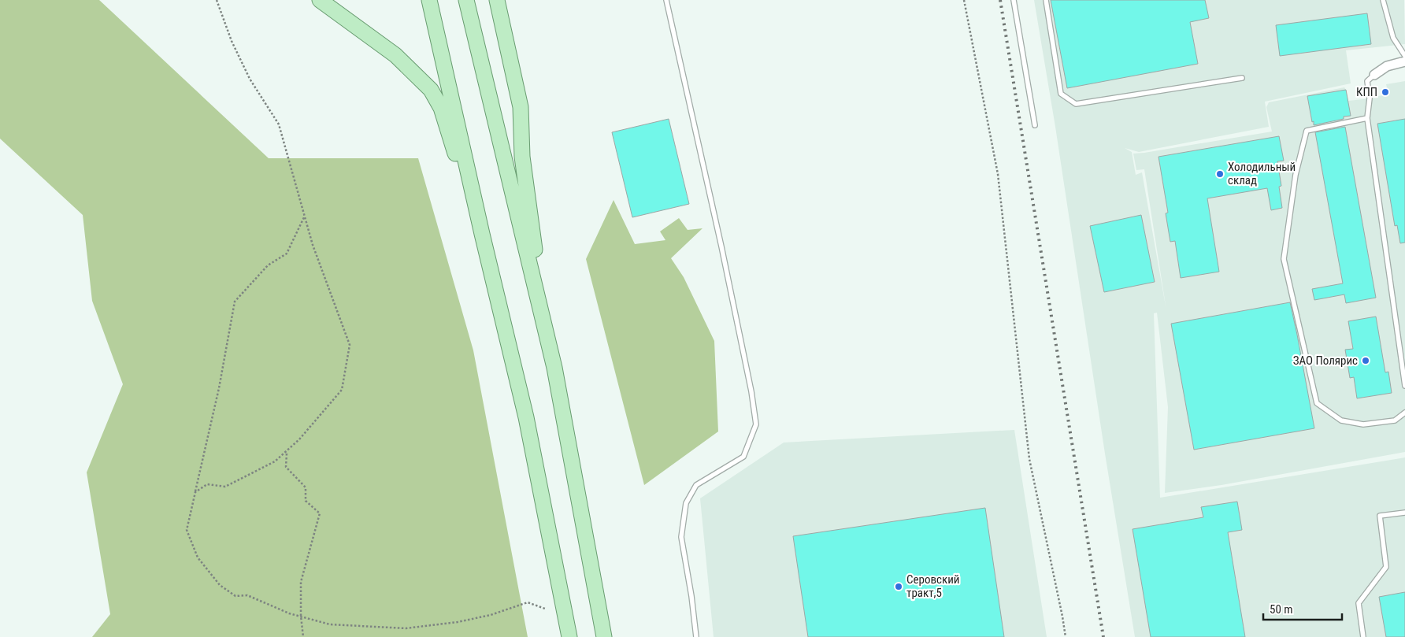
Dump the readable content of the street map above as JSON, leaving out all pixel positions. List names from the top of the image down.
{
  "places": [
    "КПП",
    "Холодильный склад",
    "ЗАО Полярис",
    "Серовский тракт,5"
  ],
  "scale_bar": "50 m"
}
